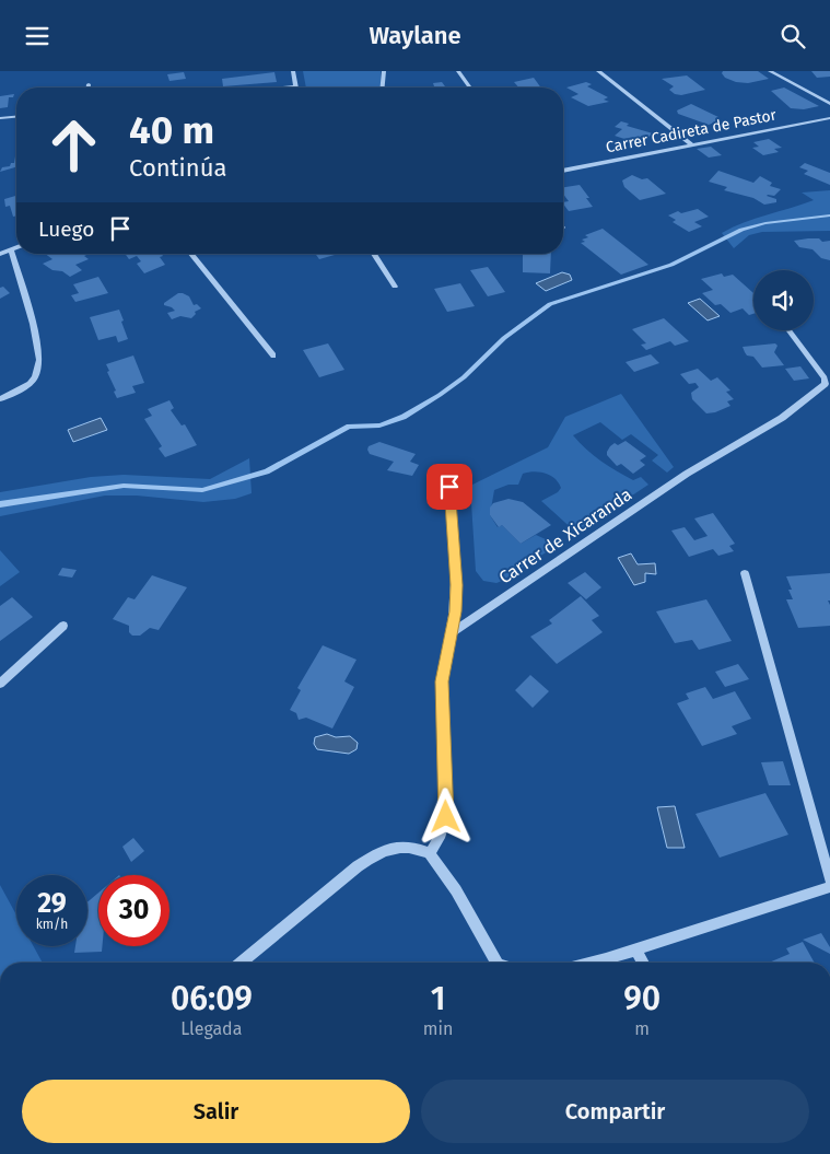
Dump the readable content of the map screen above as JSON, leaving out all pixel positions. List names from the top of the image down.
{
  "streets": {
    "street": ["Carrer Cadireta de Pastor", "Carrer de Xicaranda"]
  },
  "page": {
    "header": "Waylane",
    "turn": ["40 m", "Continúa"],
    "then": "Luego",
    "speed": "29 km/h",
    "limit": "30",
    "eta": [
      "06:09",
      "Llegada",
      "1",
      "min",
      "90",
      "m"
    ],
    "buttons": ["Salir", "Compartir"]
  }
}
